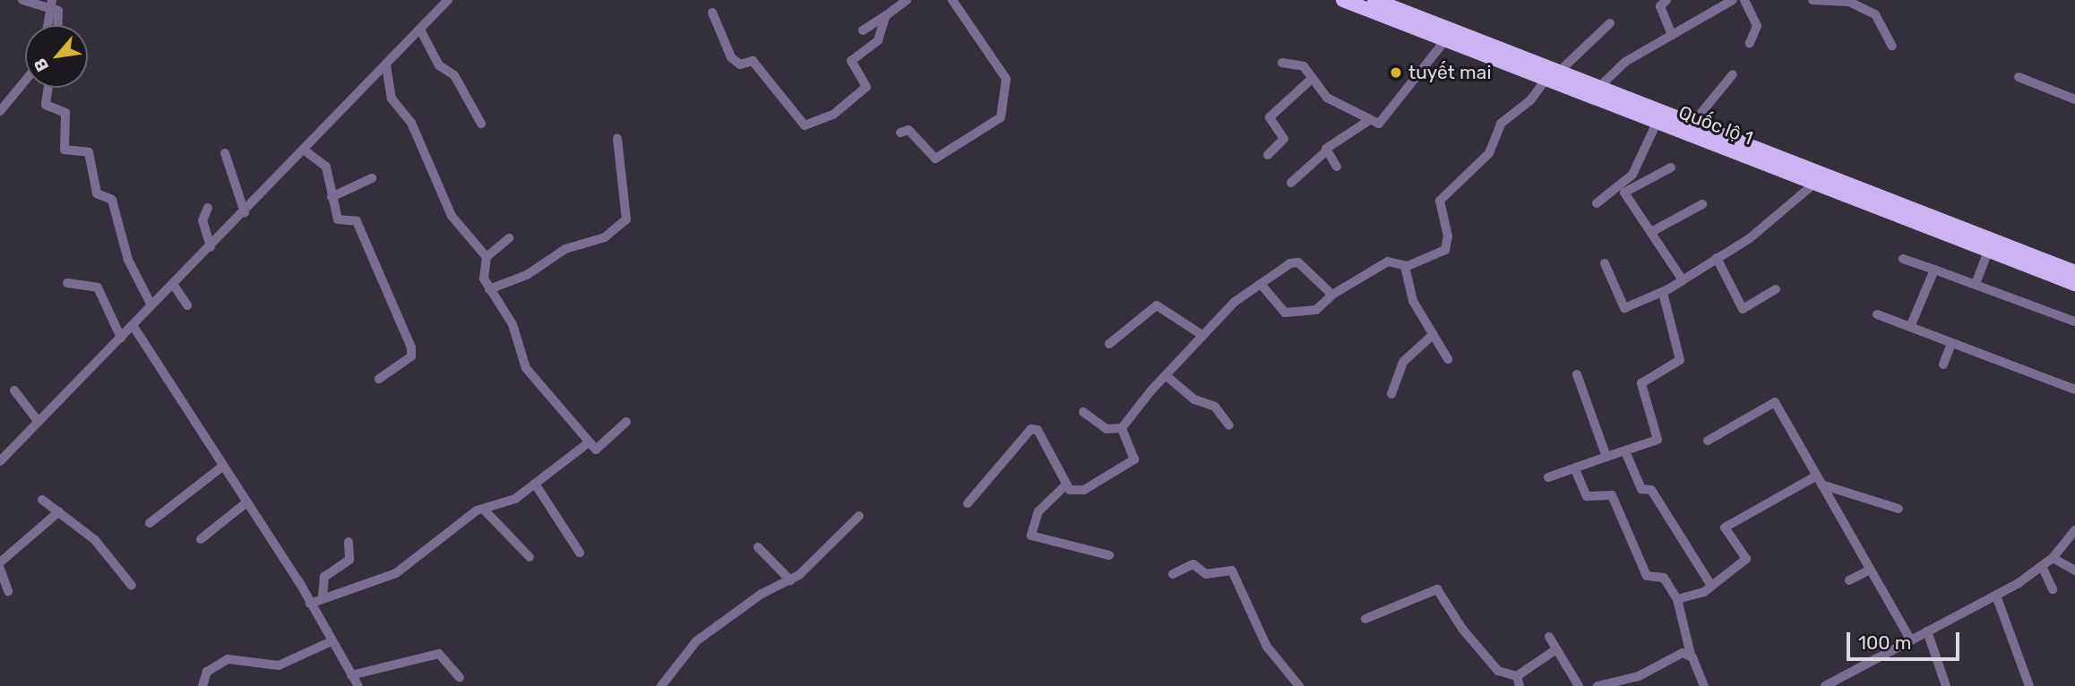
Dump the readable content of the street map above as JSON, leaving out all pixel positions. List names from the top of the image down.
{
  "streets": {
    "highway": ["Quốc lộ 1"]
  },
  "places": ["tuyết mai"],
  "scale_bar": "100 m",
  "north": "bottom left"
}
